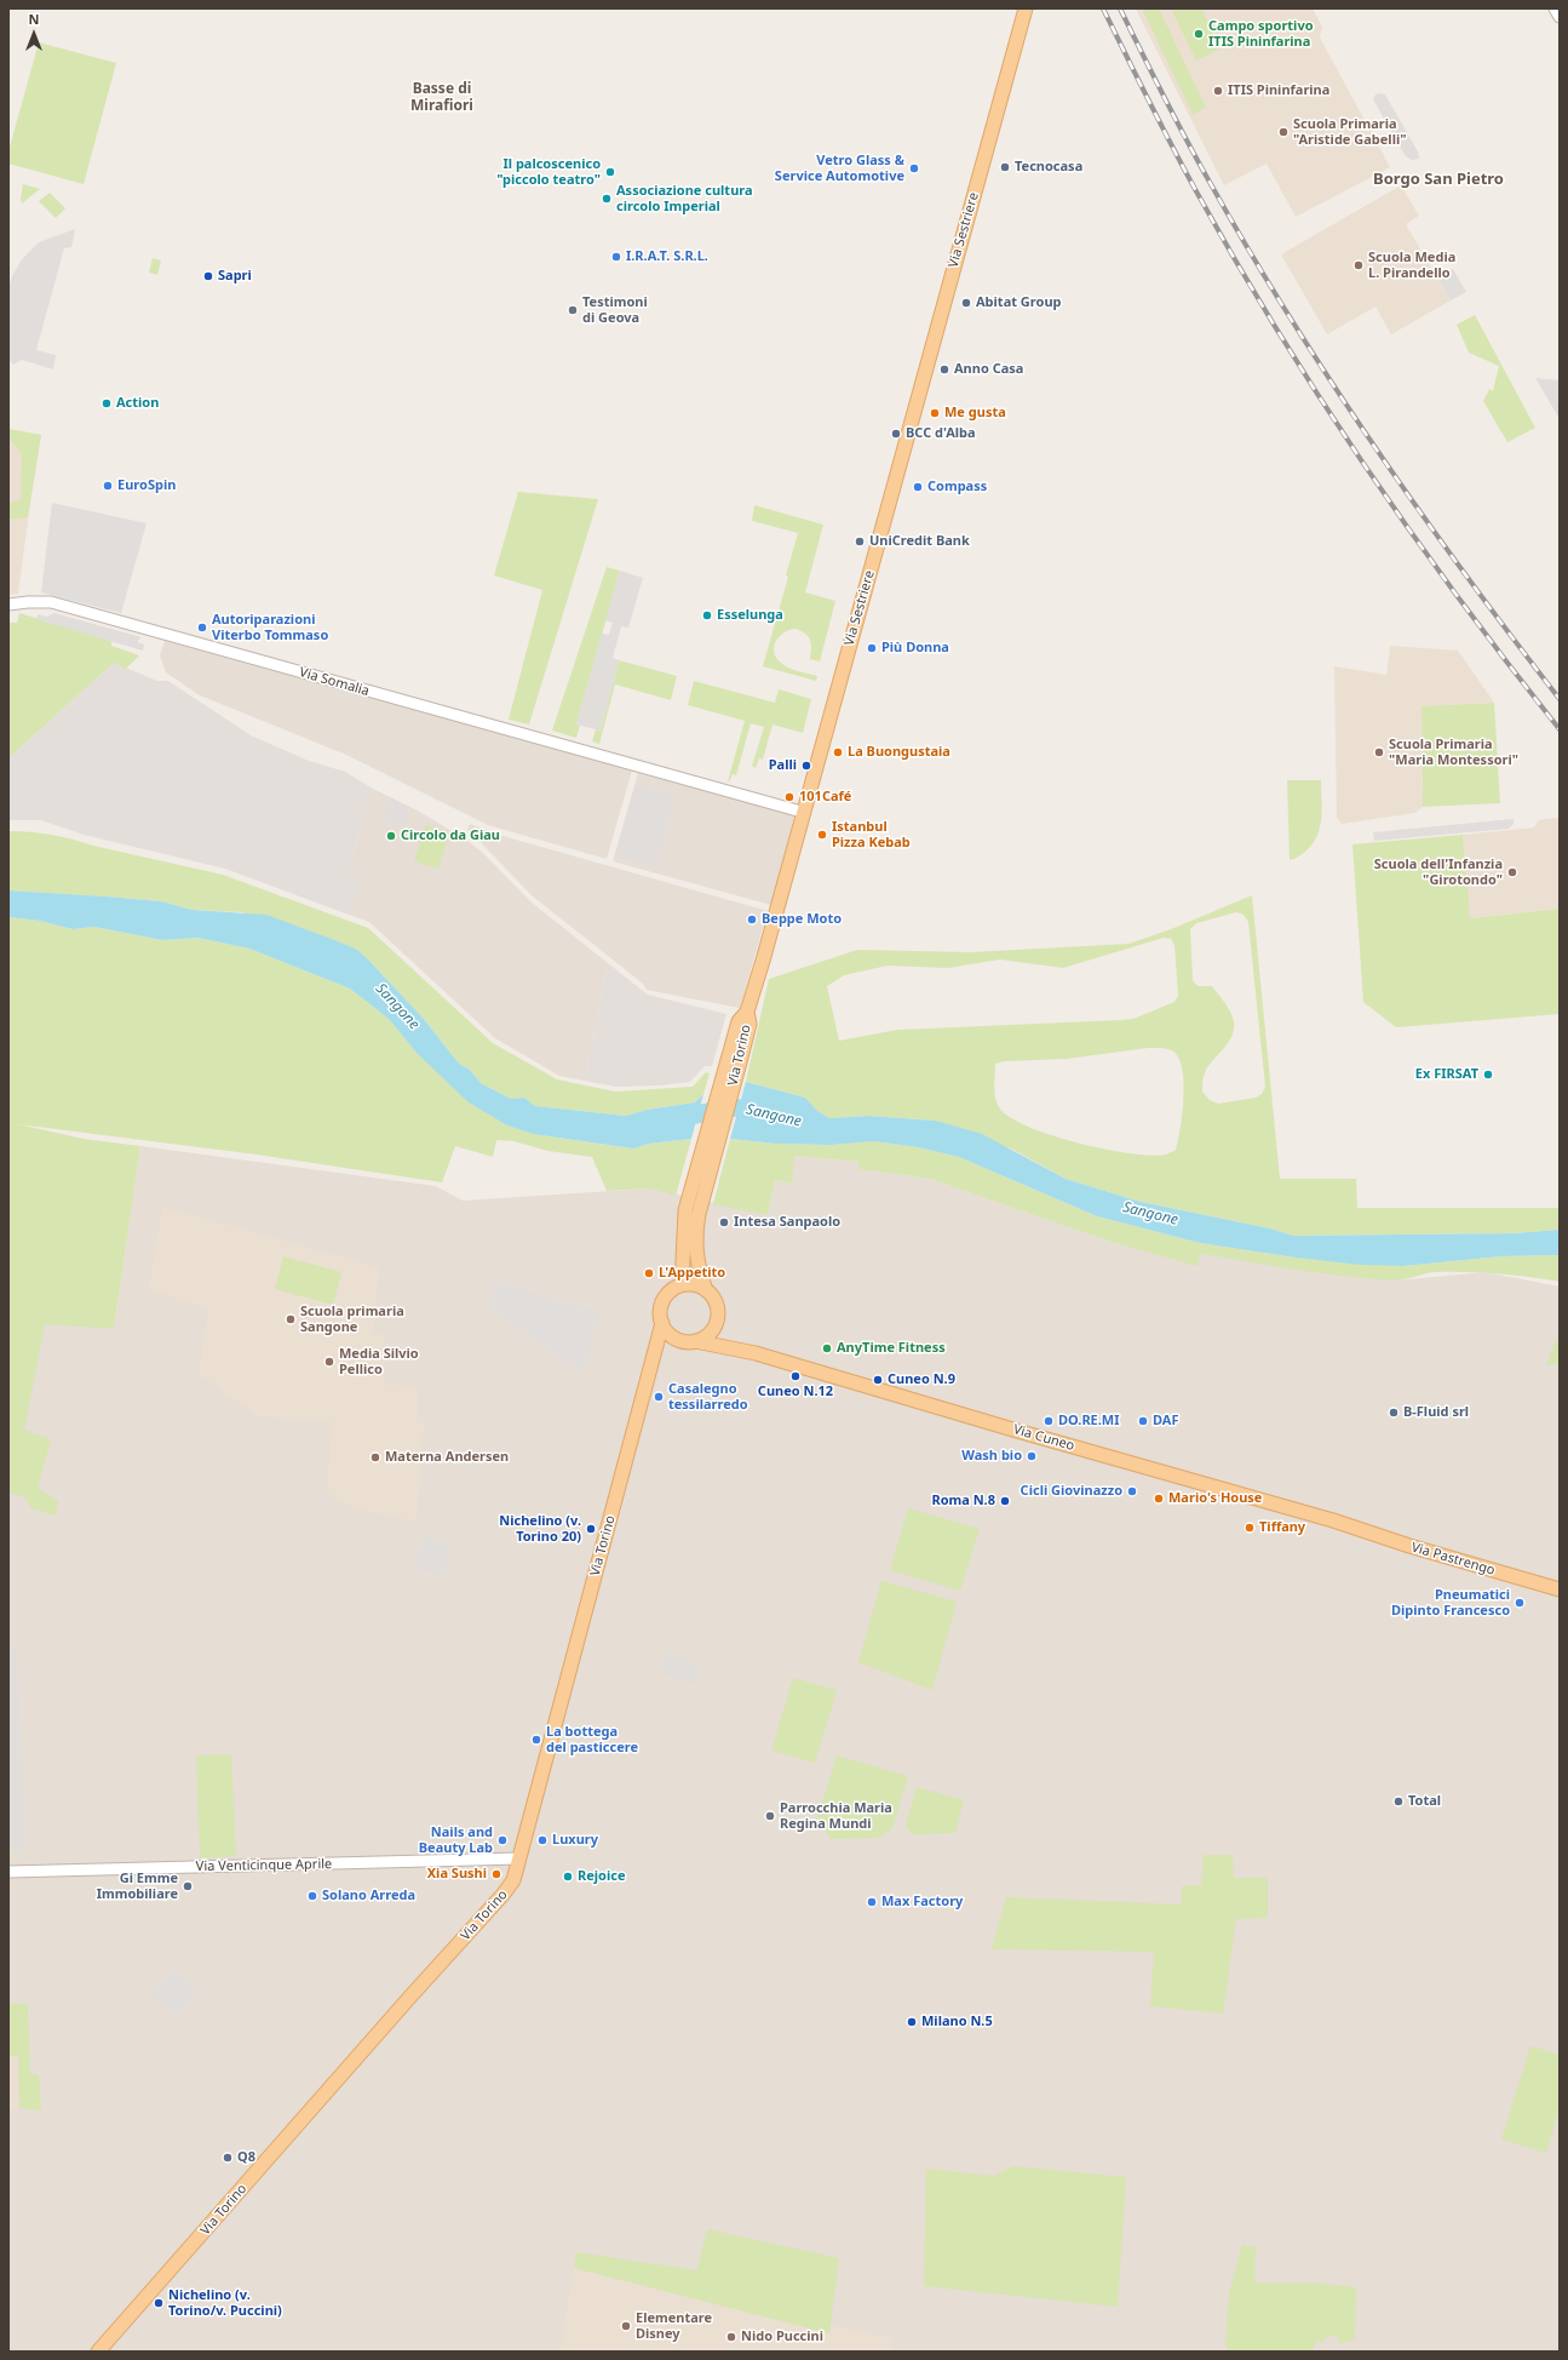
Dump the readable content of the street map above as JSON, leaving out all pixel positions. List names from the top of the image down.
{
  "streets": {
    "main road": [
      "Via Sestriere",
      "Via Torino",
      "Via Cuneo",
      "Via Pastrengo"
    ],
    "street": ["Via Somalia", "Via Venticinque Aprile"]
  },
  "crossings": [
    ["Via Sestriere", "Via Somalia"],
    ["Via Sestriere", "Via Torino"],
    ["Via Torino", "Via Venticinque Aprile"],
    ["Via Cuneo", "Via Pastrengo"]
  ],
  "districts": ["Basse di Mirafiori", "Borgo San Pietro"],
  "water": ["Sangone"],
  "places": [
    "Campo sportivo ITIS Pininfarina",
    "ITIS Pininfarina",
    "Scuola Primaria \"Aristide Gabelli\"",
    "Tecnocasa",
    "Vetro Glass & Service Automotive",
    "Il palcoscenico \"piccolo teatro\"",
    "Associazione cultura circolo Imperial",
    "I.R.A.T. S.R.L.",
    "Scuola Media L. Pirandello",
    "Sapri",
    "Abitat Group",
    "Testimoni di Geova",
    "Anno Casa",
    "Action",
    "Me gusta",
    "BCC d'Alba",
    "EuroSpin",
    "Compass",
    "UniCredit Bank",
    "Esselunga",
    "Autoriparazioni Viterbo Tommaso",
    "Più Donna",
    "La Buongustaia",
    "Scuola Primaria \"Maria Montessori\"",
    "Palli",
    "101Café",
    "Istanbul Pizza Kebab",
    "Circolo da Giau",
    "Scuola dell'Infanzia \"Girotondo\"",
    "Beppe Moto",
    "Ex FIRSAT",
    "Intesa Sanpaolo",
    "L'Appetito",
    "Scuola primaria Sangone",
    "AnyTime Fitness",
    "Media Silvio Pellico",
    "Cuneo N.12",
    "Cuneo N.9",
    "Casalegno tessilarredo",
    "B-Fluid srl",
    "DO.RE.MI",
    "DAF",
    "Wash bio",
    "Materna Andersen",
    "Cicli Giovinazzo",
    "Mario's House",
    "Roma N.8",
    "Tiffany",
    "Nichelino (v. Torino 20)",
    "Pneumatici Dipinto Francesco",
    "La bottega del pasticcere",
    "Total",
    "Parrocchia Maria Regina Mundi",
    "Nails and Beauty Lab",
    "Luxury",
    "Xia Sushi",
    "Rejoice",
    "Gi Emme Immobiliare",
    "Solano Arreda",
    "Max Factory",
    "Milano N.5",
    "Q8",
    "Nichelino (v. Torino/v. Puccini)",
    "Elementare Disney",
    "Nido Puccini"
  ],
  "north": "top"
}
